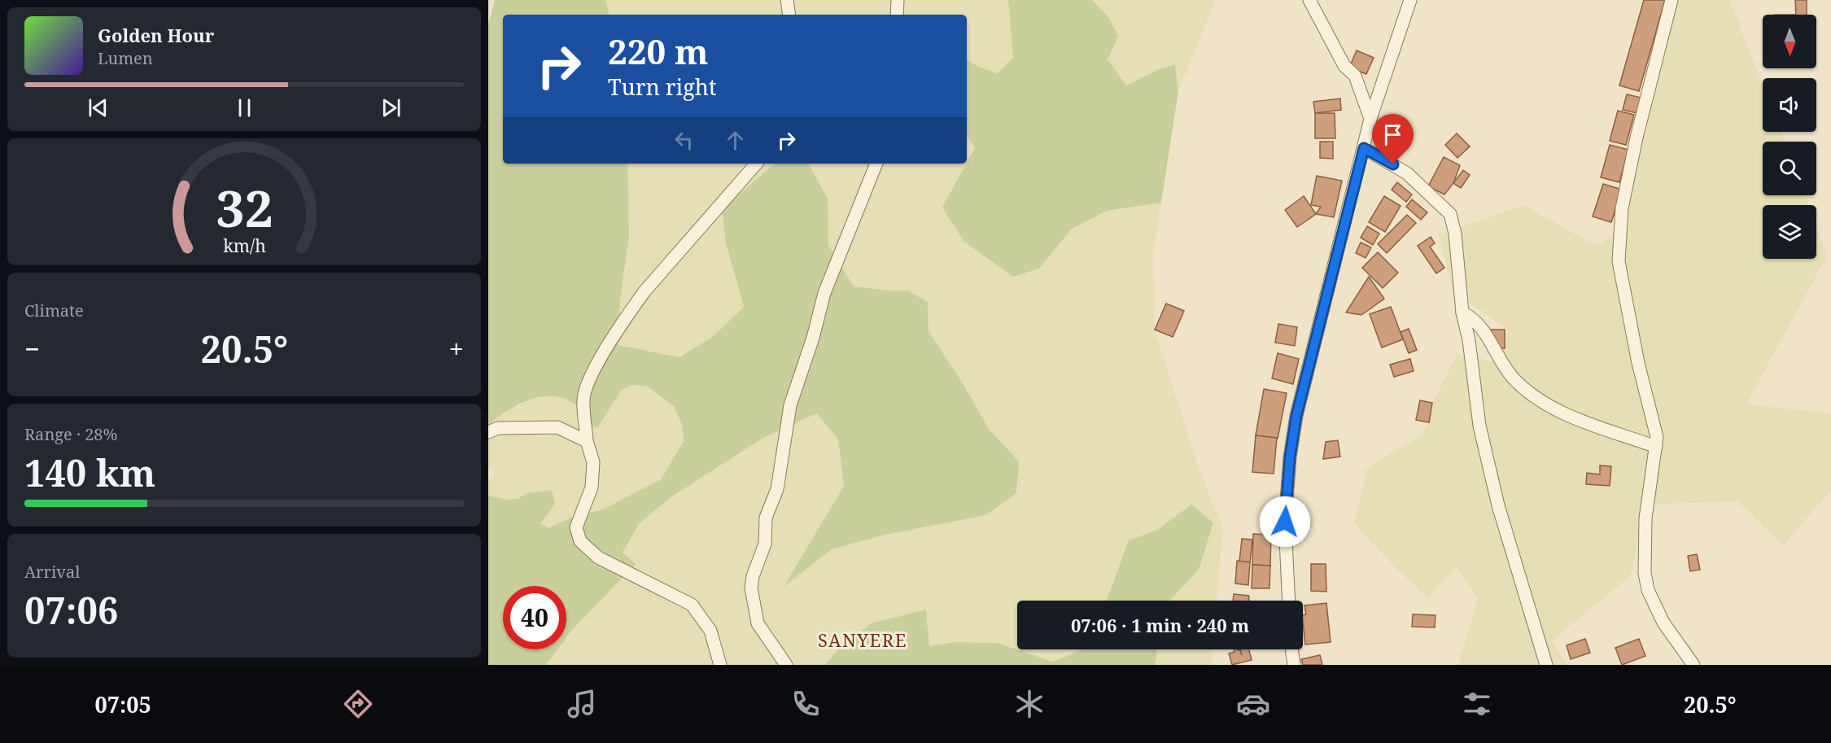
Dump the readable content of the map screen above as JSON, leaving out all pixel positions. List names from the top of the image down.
{
  "districts": ["SANYERE"],
  "north": "bottom",
  "page": {
    "turn": ["220 m", "Turn right"],
    "song": ["Golden Hour", "Lumen"],
    "tile": [
      "Climate",
      ["Range · 28%", "140 km"],
      ["Arrival", "07:06"]
    ],
    "heat": ["−", "20.5°", "+"],
    "limit": "40",
    "trip": "07:06 · 1 min · 240 m",
    "tabs": ["07:05", "20.5°"],
    "gauge": ["32", "km/h"]
  }
}
